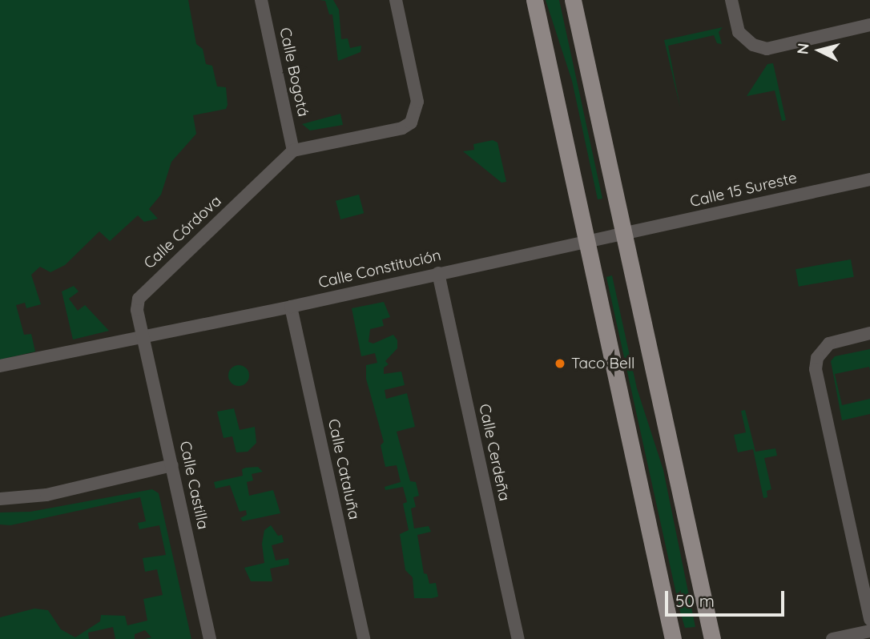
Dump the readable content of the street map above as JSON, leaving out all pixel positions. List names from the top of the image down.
{
  "streets": {
    "street": [
      "Calle Bogotá",
      "Calle 15 Sureste",
      "Calle Córdova",
      "Calle Constitución",
      "Calle Cerdeña",
      "Calle Cataluña",
      "Calle Castilla"
    ]
  },
  "crossings": [
    ["Calle Bogotá", "Calle Córdova"],
    ["Calle 15 Sureste", "Calle Constitución"],
    ["Calle Córdova", "Calle Constitución"],
    ["Calle Córdova", "Calle Castilla"],
    ["Calle Constitución", "Calle Cerdeña"],
    ["Calle Constitución", "Calle Cataluña"],
    ["Calle Constitución", "Calle Castilla"]
  ],
  "places": ["Taco Bell"],
  "scale_bar": "50 m",
  "north": "left"
}
